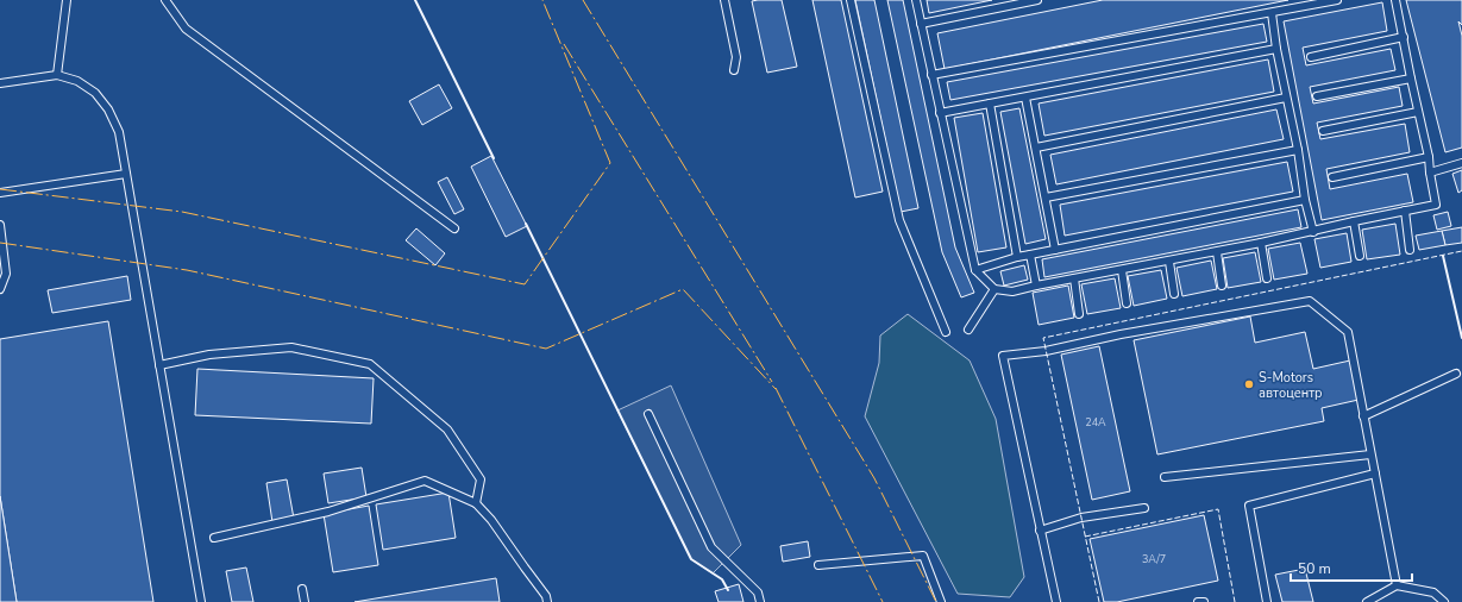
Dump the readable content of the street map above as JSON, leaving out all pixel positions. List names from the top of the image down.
{
  "places": ["S-Motors автоцентр"],
  "house_numbers": ["24А", "3А/7"],
  "scale_bar": "50 m"
}
